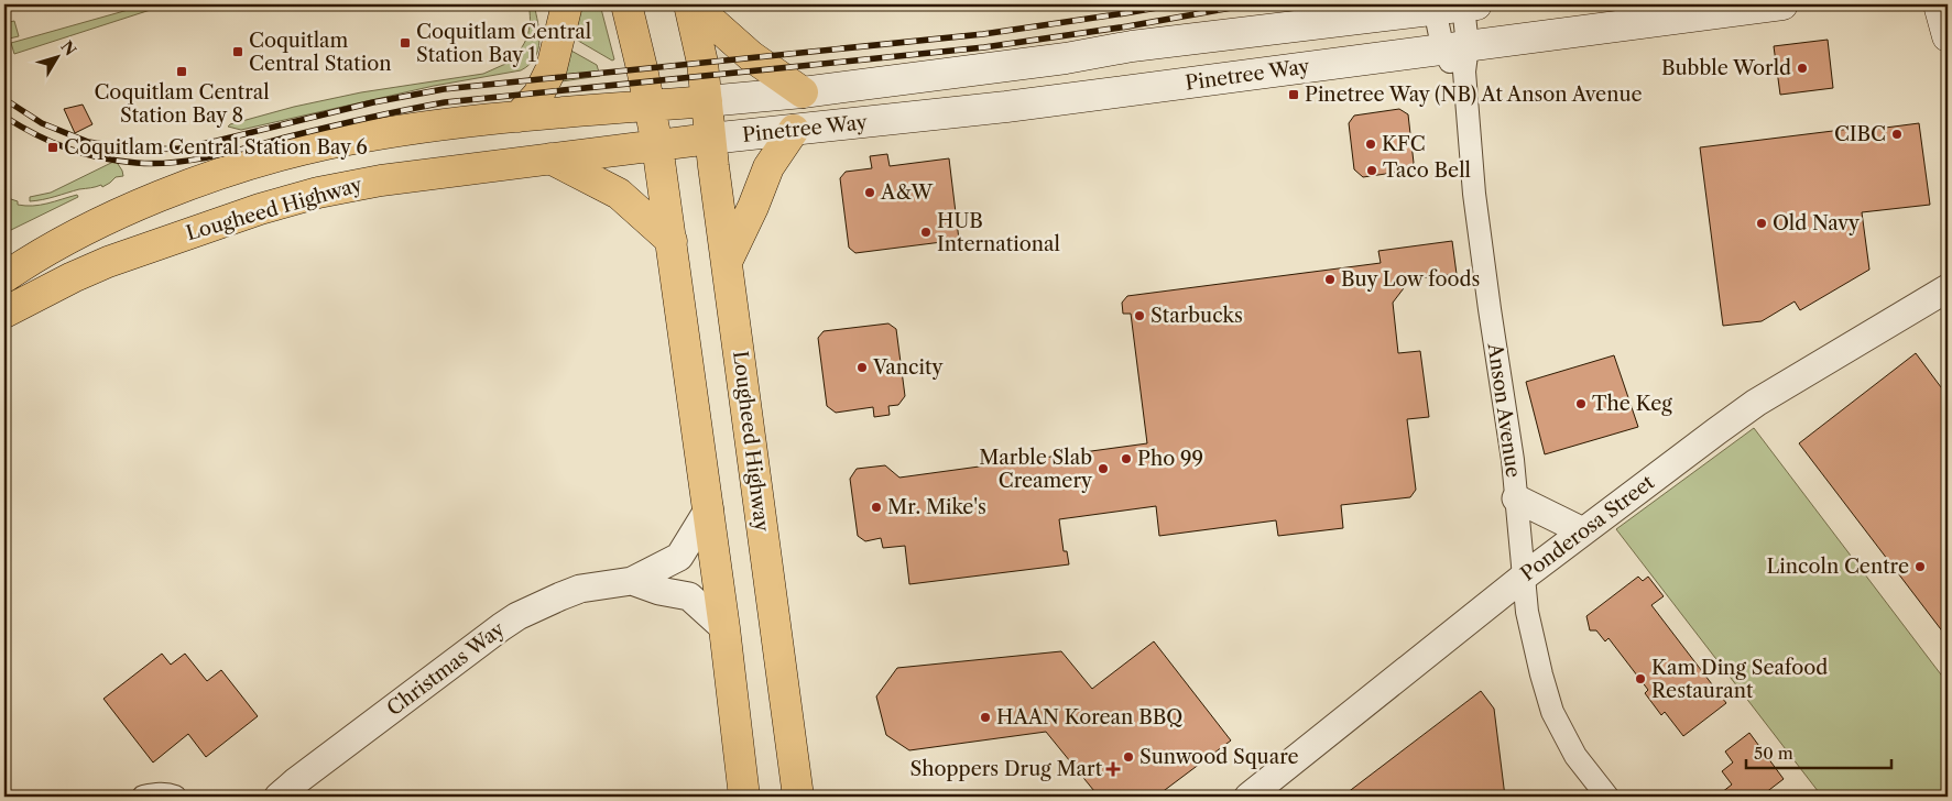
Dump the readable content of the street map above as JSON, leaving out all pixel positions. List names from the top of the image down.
{
  "streets": {
    "main road": ["Pinetree Way", "Lougheed Highway"],
    "street": ["Anson Avenue", "Ponderosa Street", "Christmas Way"]
  },
  "crossings": [
    ["Pinetree Way", "Lougheed Highway"],
    ["Pinetree Way", "Anson Avenue"],
    ["Anson Avenue", "Ponderosa Street"]
  ],
  "places": {
    "transit": [
      "Coquitlam Central Station Bay 1",
      "Coquitlam Central Station",
      "Coquitlam Central Station Bay 8",
      "Pinetree Way (NB) At Anson Avenue",
      "Coquitlam Central Station Bay 6"
    ],
    "other": [
      "Bubble World",
      "CIBC",
      "KFC",
      "Taco Bell",
      "A&W",
      "Old Navy",
      "HUB International",
      "Buy Low foods",
      "Starbucks",
      "Vancity",
      "The Keg",
      "Pho 99",
      "Marble Slab Creamery",
      "Mr. Mike's",
      "Lincoln Centre",
      "Kam Ding Seafood Restaurant",
      "HAAN Korean BBQ",
      "Sunwood Square"
    ],
    "health": ["Shoppers Drug Mart"]
  },
  "scale_bar": "50 m",
  "north": "top right"
}
